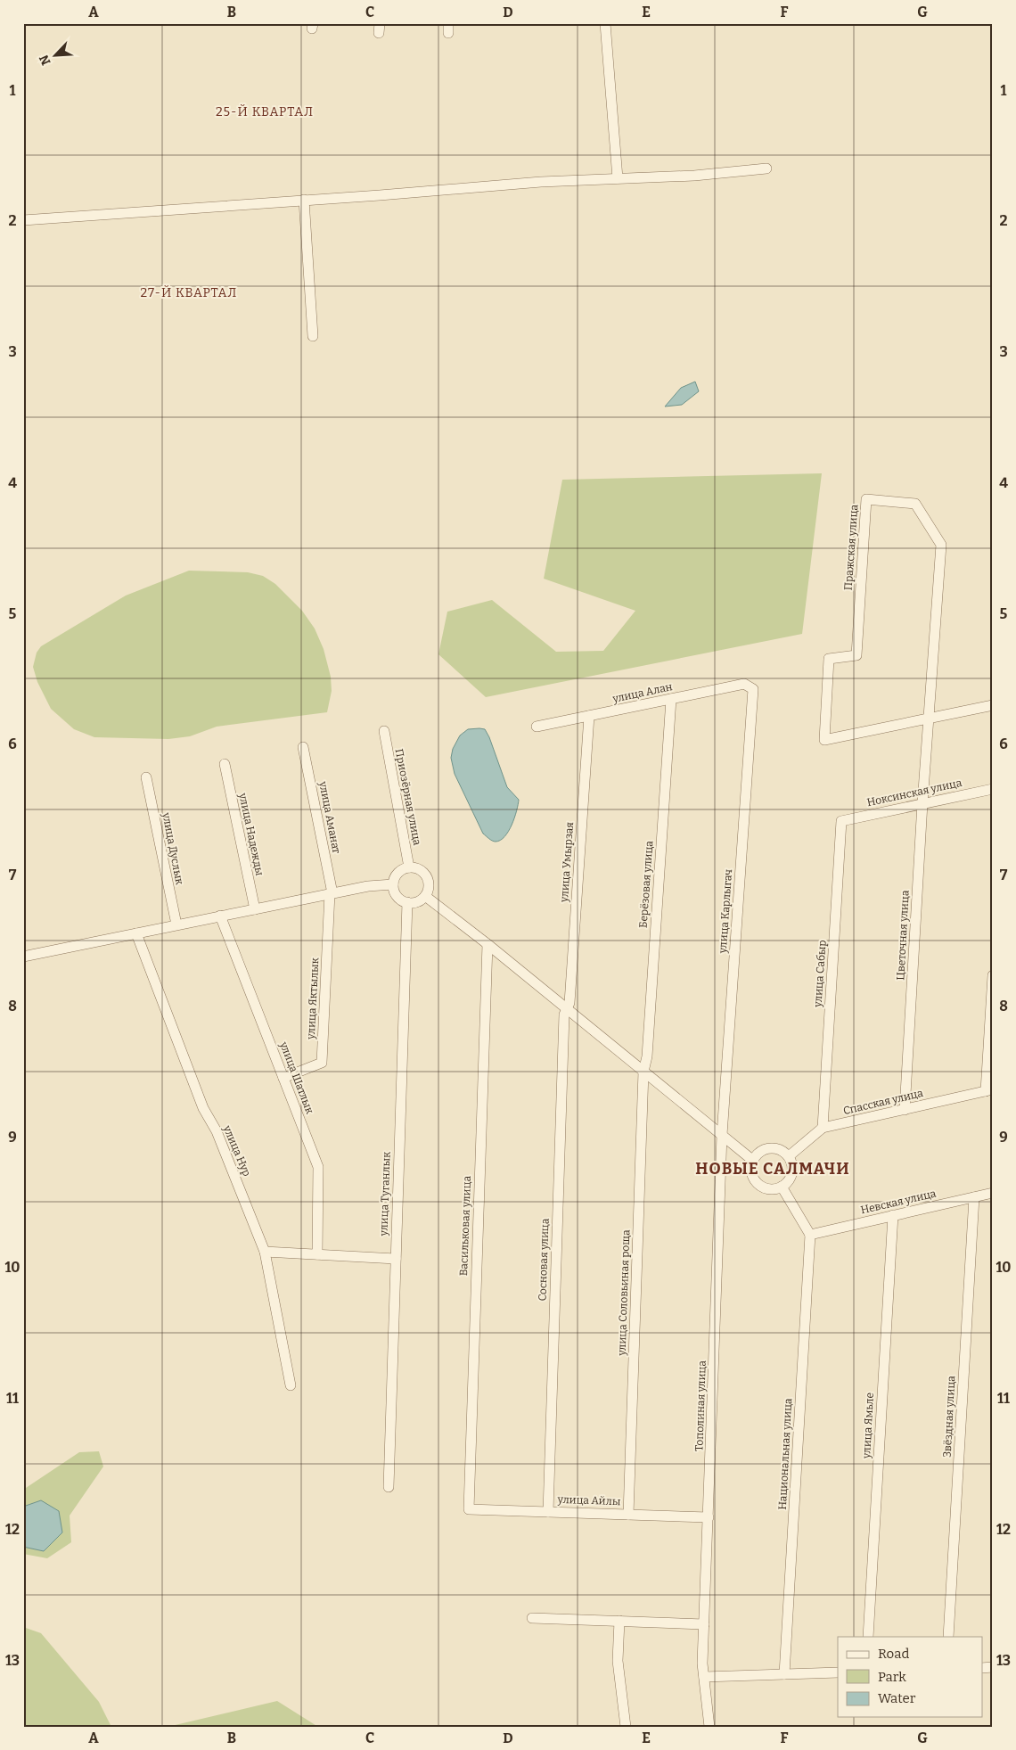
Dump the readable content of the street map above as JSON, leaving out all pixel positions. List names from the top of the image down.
{
  "streets": {
    "street": [
      "Пражская улица",
      "улица Алан",
      "Ноксинская улица",
      "Приозёрная улица",
      "улица Аманат",
      "улица Надежды",
      "улица Дуслык",
      "улица Умырзая",
      "Берёзовая улица",
      "улица Карлыгач",
      "Цветочная улица",
      "улица Сабыр",
      "улица Яктылык",
      "улица Шатлык",
      "Спасская улица",
      "улица Нур",
      "улица Туганлык",
      "Невская улица",
      "Васильковая улица",
      "Сосновая улица",
      "улица Соловьиная роща",
      "Тополиная улица",
      "Звёздная улица",
      "улица Ямьле",
      "Национальная улица",
      "улица Айлы"
    ]
  },
  "crossings": [
    ["Пражская улица", "Цветочная улица"],
    ["улица Алан", "улица Умырзая"],
    ["улица Алан", "Берёзовая улица"],
    ["улица Алан", "улица Карлыгач"],
    ["Ноксинская улица", "Цветочная улица"],
    ["Ноксинская улица", "улица Сабыр"],
    ["Приозёрная улица", "улица Туганлык"],
    ["улица Аманат", "улица Яктылык"],
    ["улица Умырзая", "Сосновая улица"],
    ["Берёзовая улица", "улица Соловьиная роща"],
    ["улица Карлыгач", "Тополиная улица"],
    ["Цветочная улица", "Спасская улица"],
    ["улица Сабыр", "Спасская улица"],
    ["улица Яктылык", "улица Шатлык"],
    ["Невская улица", "Звёздная улица"],
    ["Невская улица", "улица Ямьле"],
    ["Невская улица", "Национальная улица"],
    ["Васильковая улица", "улица Айлы"],
    ["Сосновая улица", "улица Айлы"],
    ["улица Соловьиная роща", "улица Айлы"],
    ["Тополиная улица", "улица Айлы"]
  ],
  "districts": ["25-Й КВАРТАЛ", "27-Й КВАРТАЛ", "НОВЫЕ САЛМАЧИ"],
  "legend": ["Road", "Park", "Water"],
  "north": "bottom left",
  "grid": {
    "columns": [
      "A",
      "B",
      "C",
      "D",
      "E",
      "F",
      "G"
    ],
    "rows": [
      "1",
      "2",
      "3",
      "4",
      "5",
      "6",
      "7",
      "8",
      "9",
      "10",
      "11",
      "12",
      "13"
    ]
  }
}
